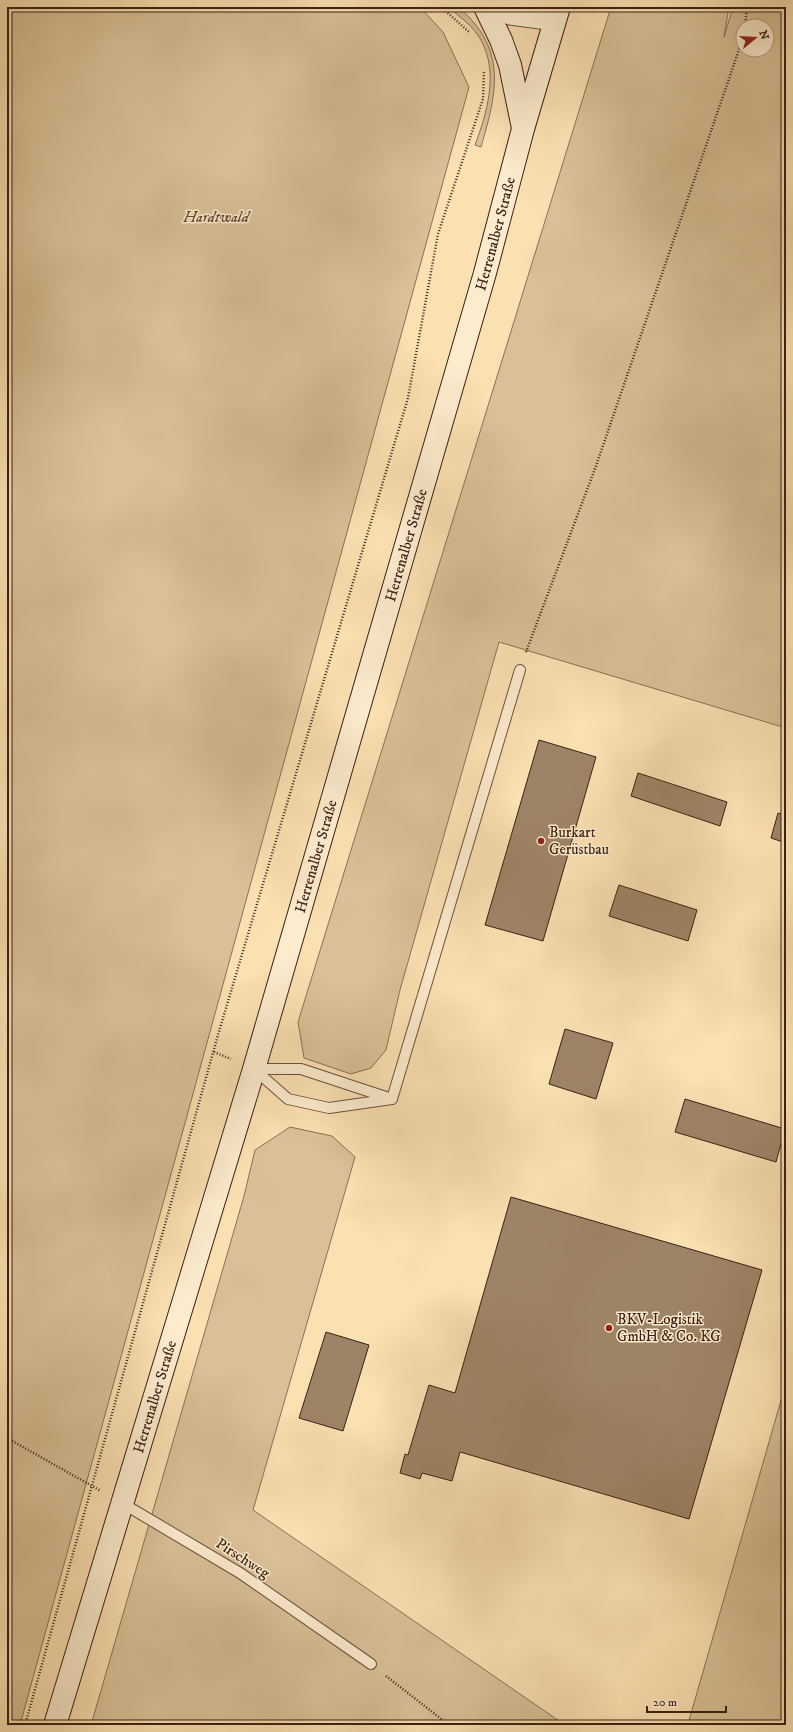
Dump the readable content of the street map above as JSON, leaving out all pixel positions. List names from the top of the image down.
{
  "streets": {
    "main road": ["Herrenalber Straße"],
    "lane": ["Pirschweg"]
  },
  "crossings": [
    ["Herrenalber Straße", "Pirschweg"]
  ],
  "parks": ["Hardtwald"],
  "places": ["Burkart Gerüstbau", "BKV-Logistik GmbH & Co. KG"],
  "scale_bar": "20 m",
  "north": "right"
}
